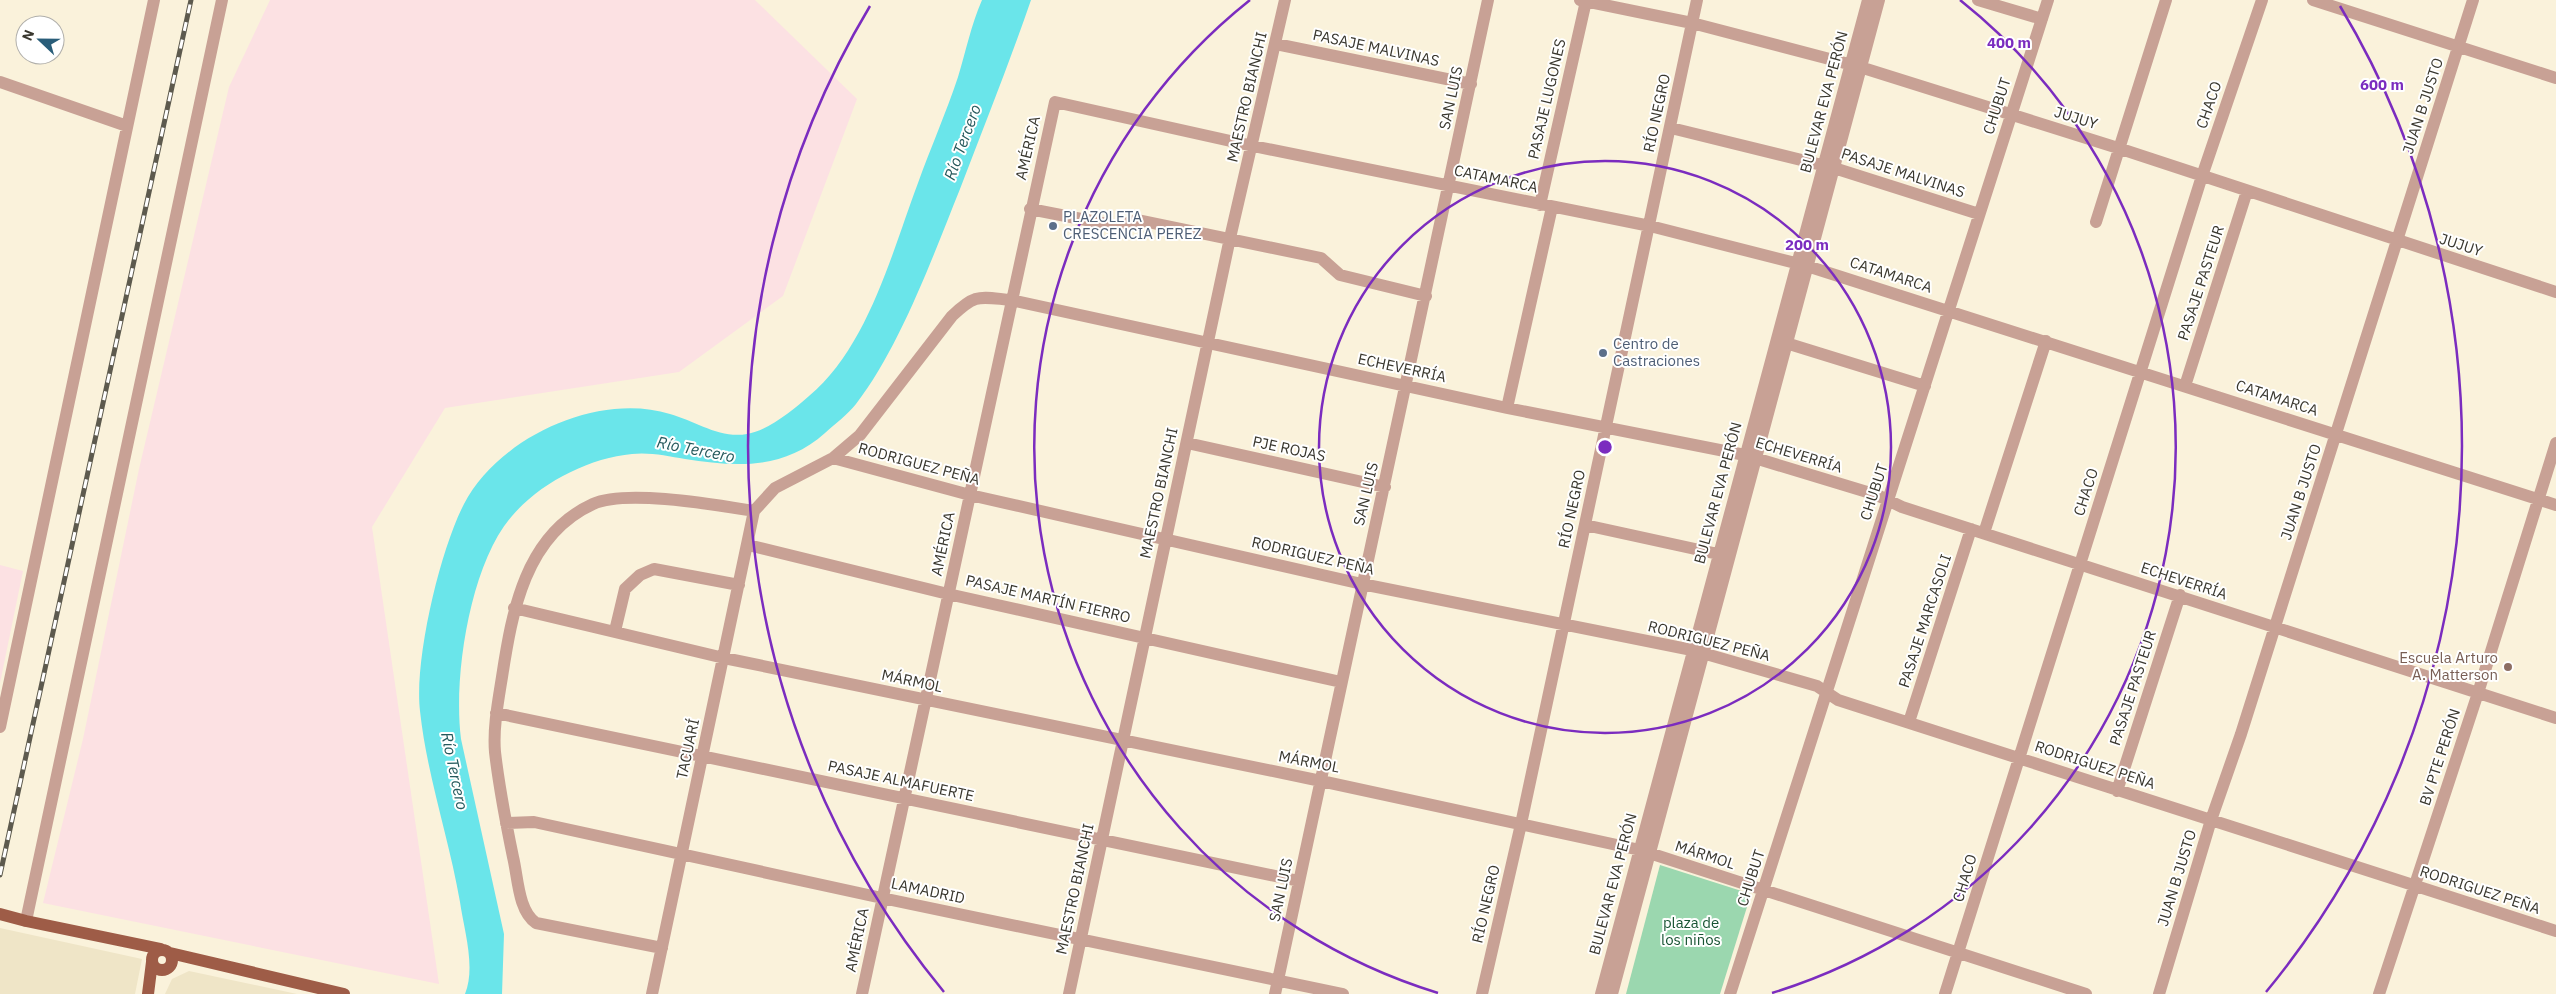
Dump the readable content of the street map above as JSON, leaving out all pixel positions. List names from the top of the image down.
{
  "streets": {
    "street": [
      "PASAJE MALVINAS",
      "MAESTRO BIANCHI",
      "SAN LUIS",
      "PASAJE LUGONES",
      "BULEVAR EVA PERÓN",
      "CHACO",
      "CHUBUT",
      "JUAN B JUSTO",
      "RÍO NEGRO",
      "JUJUY",
      "AMÉRICA",
      "CATAMARCA",
      "PASAJE PASTEUR",
      "ECHEVERRÍA",
      "PJE ROJAS",
      "RODRIGUEZ PEÑA",
      "PASAJE MARTÍN FIERRO",
      "PASAJE MARCASOLI",
      "MÁRMOL",
      "TACUARÍ",
      "BV PTE PERÓN",
      "PASAJE ALMAFUERTE",
      "LAMADRID"
    ]
  },
  "crossings": [
    ["PASAJE MALVINAS", "MAESTRO BIANCHI"],
    ["PASAJE MALVINAS", "SAN LUIS"],
    ["PASAJE MALVINAS", "BULEVAR EVA PERÓN"],
    ["PASAJE MALVINAS", "CHUBUT"],
    ["PASAJE MALVINAS", "RÍO NEGRO"],
    ["MAESTRO BIANCHI", "CATAMARCA"],
    ["MAESTRO BIANCHI", "ECHEVERRÍA"],
    ["MAESTRO BIANCHI", "PJE ROJAS"],
    ["MAESTRO BIANCHI", "RODRIGUEZ PEÑA"],
    ["MAESTRO BIANCHI", "PASAJE MARTÍN FIERRO"],
    ["MAESTRO BIANCHI", "MÁRMOL"],
    ["MAESTRO BIANCHI", "PASAJE ALMAFUERTE"],
    ["MAESTRO BIANCHI", "LAMADRID"],
    ["SAN LUIS", "CATAMARCA"],
    ["SAN LUIS", "ECHEVERRÍA"],
    ["SAN LUIS", "PJE ROJAS"],
    ["SAN LUIS", "RODRIGUEZ PEÑA"],
    ["SAN LUIS", "PASAJE MARTÍN FIERRO"],
    ["SAN LUIS", "MÁRMOL"],
    ["SAN LUIS", "PASAJE ALMAFUERTE"],
    ["SAN LUIS", "LAMADRID"],
    ["PASAJE LUGONES", "JUJUY"],
    ["PASAJE LUGONES", "CATAMARCA"],
    ["BULEVAR EVA PERÓN", "JUJUY"],
    ["BULEVAR EVA PERÓN", "CATAMARCA"],
    ["BULEVAR EVA PERÓN", "ECHEVERRÍA"],
    ["BULEVAR EVA PERÓN", "RODRIGUEZ PEÑA"],
    ["BULEVAR EVA PERÓN", "MÁRMOL"],
    ["CHACO", "JUJUY"],
    ["CHACO", "CATAMARCA"],
    ["CHACO", "ECHEVERRÍA"],
    ["CHACO", "RODRIGUEZ PEÑA"],
    ["CHACO", "MÁRMOL"],
    ["CHUBUT", "JUJUY"],
    ["CHUBUT", "CATAMARCA"],
    ["CHUBUT", "ECHEVERRÍA"],
    ["CHUBUT", "RODRIGUEZ PEÑA"],
    ["CHUBUT", "MÁRMOL"],
    ["JUAN B JUSTO", "JUJUY"],
    ["JUAN B JUSTO", "CATAMARCA"],
    ["JUAN B JUSTO", "ECHEVERRÍA"],
    ["JUAN B JUSTO", "RODRIGUEZ PEÑA"],
    ["RÍO NEGRO", "JUJUY"],
    ["RÍO NEGRO", "CATAMARCA"],
    ["RÍO NEGRO", "ECHEVERRÍA"],
    ["RÍO NEGRO", "RODRIGUEZ PEÑA"],
    ["RÍO NEGRO", "MÁRMOL"],
    ["JUJUY", "PASAJE PASTEUR"],
    ["AMÉRICA", "CATAMARCA"],
    ["AMÉRICA", "ECHEVERRÍA"],
    ["AMÉRICA", "RODRIGUEZ PEÑA"],
    ["AMÉRICA", "PASAJE MARTÍN FIERRO"],
    ["AMÉRICA", "MÁRMOL"],
    ["AMÉRICA", "PASAJE ALMAFUERTE"],
    ["AMÉRICA", "LAMADRID"],
    ["CATAMARCA", "PASAJE PASTEUR"],
    ["CATAMARCA", "BV PTE PERÓN"],
    ["PASAJE PASTEUR", "ECHEVERRÍA"],
    ["PASAJE PASTEUR", "RODRIGUEZ PEÑA"],
    ["ECHEVERRÍA", "RODRIGUEZ PEÑA"],
    ["ECHEVERRÍA", "PASAJE MARCASOLI"],
    ["ECHEVERRÍA", "TACUARÍ"],
    ["ECHEVERRÍA", "BV PTE PERÓN"],
    ["RODRIGUEZ PEÑA", "PASAJE MARCASOLI"],
    ["RODRIGUEZ PEÑA", "BV PTE PERÓN"],
    ["PASAJE MARTÍN FIERRO", "TACUARÍ"],
    ["MÁRMOL", "TACUARÍ"],
    ["TACUARÍ", "PASAJE ALMAFUERTE"],
    ["TACUARÍ", "LAMADRID"]
  ],
  "water": ["Río Tercero"],
  "parks": ["plaza de los niños"],
  "places": ["PLAZOLETA CRESCENCIA PEREZ", "Centro de Castraciones", "Escuela Arturo A. Matterson"],
  "north": "left",
  "rings": ["400 m", "600 m", "200 m"]
}
